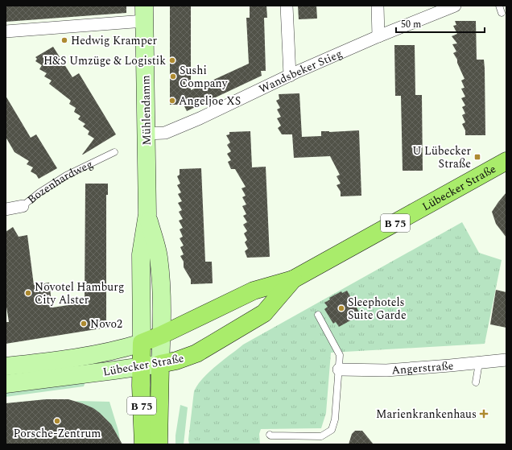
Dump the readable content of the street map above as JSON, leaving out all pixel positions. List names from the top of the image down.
{
  "streets": {
    "main road": ["Mühlendamm", "Lübecker Straße", "B 75"],
    "street": ["Wandsbeker Stieg", "Bozenhardweg", "Angerstraße"]
  },
  "crossings": [
    ["Wandsbeker Stieg", "Mühlendamm"],
    ["Mühlendamm", "Lübecker Straße"],
    ["Mühlendamm", "B 75"],
    ["Lübecker Straße", "B 75"]
  ],
  "places": {
    "other": [
      "Hedwig Kramper",
      "H&S Umzüge & Logistik",
      "Sushi Company",
      "Angeljoe XS",
      "Novotel Hamburg City Alster",
      "Sleephotels Suite Garde",
      "Novo2",
      "Porsche-Zentrum"
    ],
    "transit": ["U Lübecker Straße"],
    "health": ["Marienkrankenhaus"]
  },
  "scale_bar": "50 m"
}
